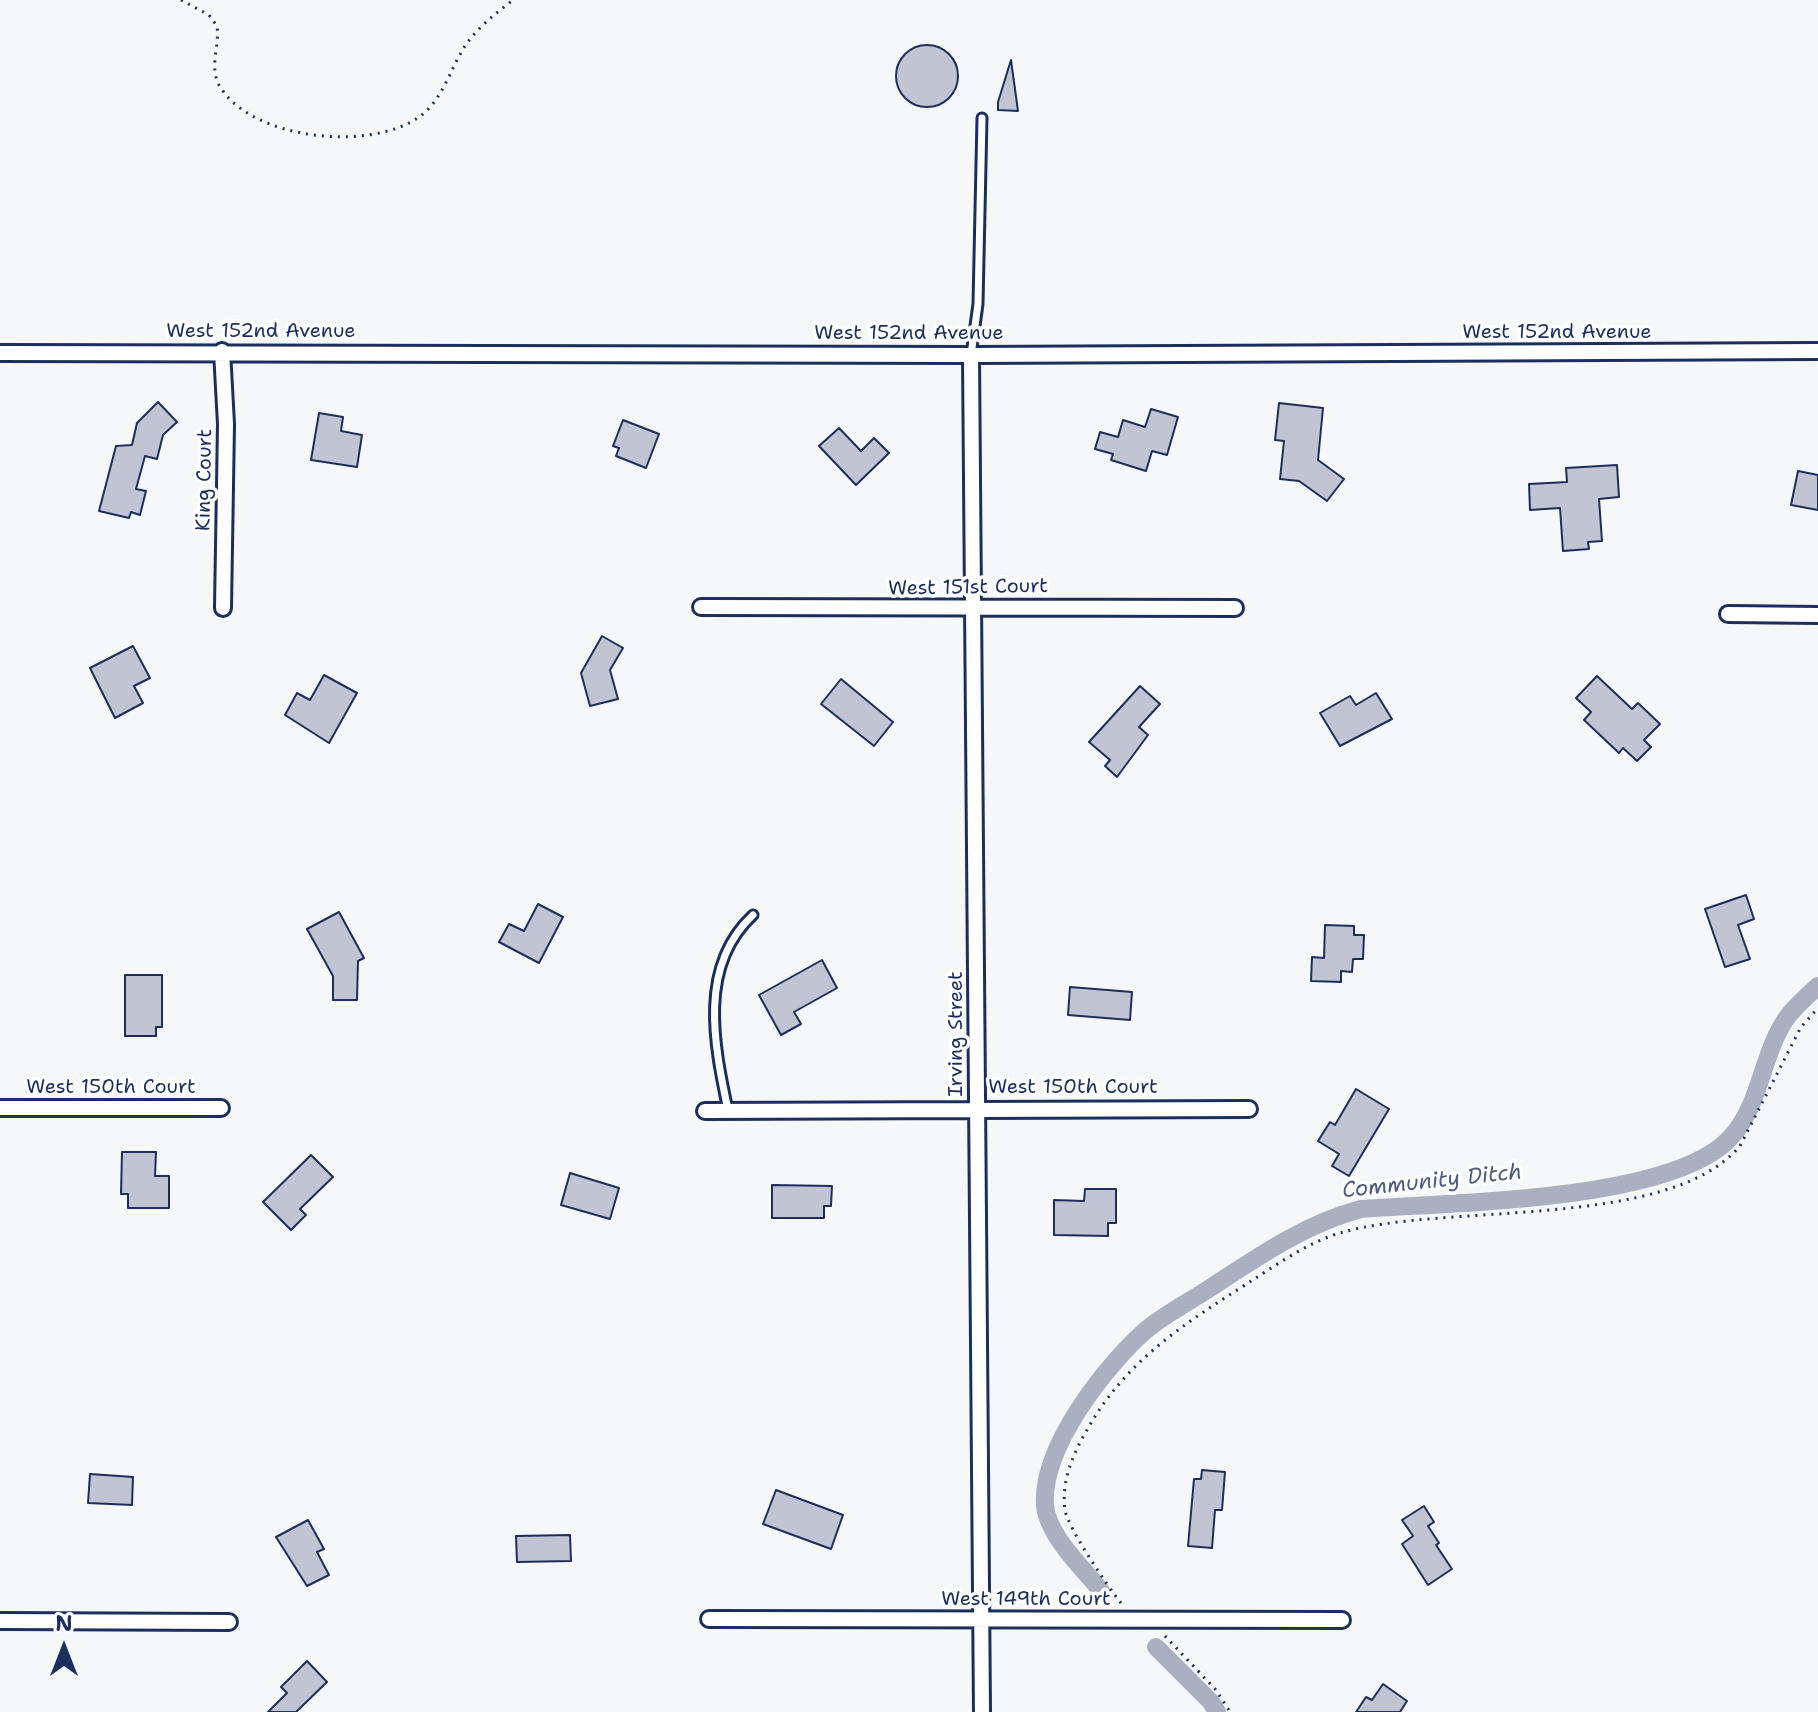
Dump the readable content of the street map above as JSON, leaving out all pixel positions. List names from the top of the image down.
{
  "streets": {
    "street": [
      "West 152nd Avenue",
      "King Court",
      "West 151st Court",
      "Irving Street",
      "West 150th Court",
      "West 149th Court"
    ]
  },
  "crossings": [
    ["West 152nd Avenue", "King Court"],
    ["West 152nd Avenue", "Irving Street"],
    ["West 151st Court", "Irving Street"],
    ["Irving Street", "West 150th Court"],
    ["Irving Street", "West 149th Court"]
  ],
  "water": ["Community Ditch"],
  "north": "top"
}
